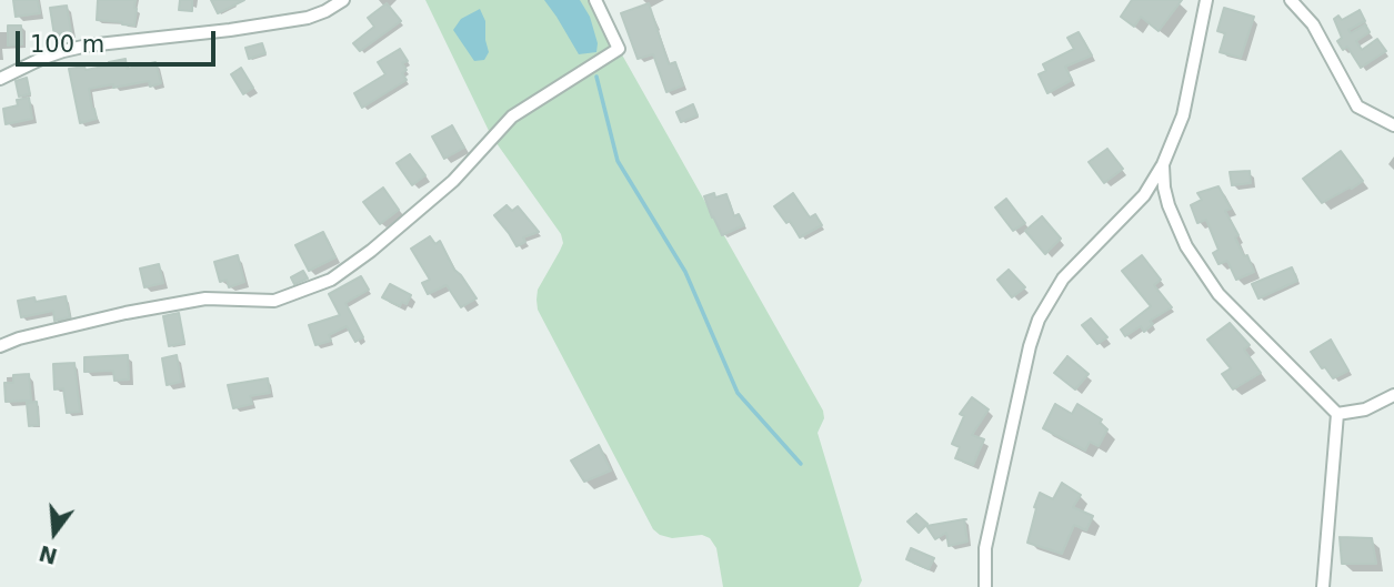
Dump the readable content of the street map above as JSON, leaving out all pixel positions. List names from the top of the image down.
{
  "scale_bar": "100 m",
  "north": "bottom"
}
